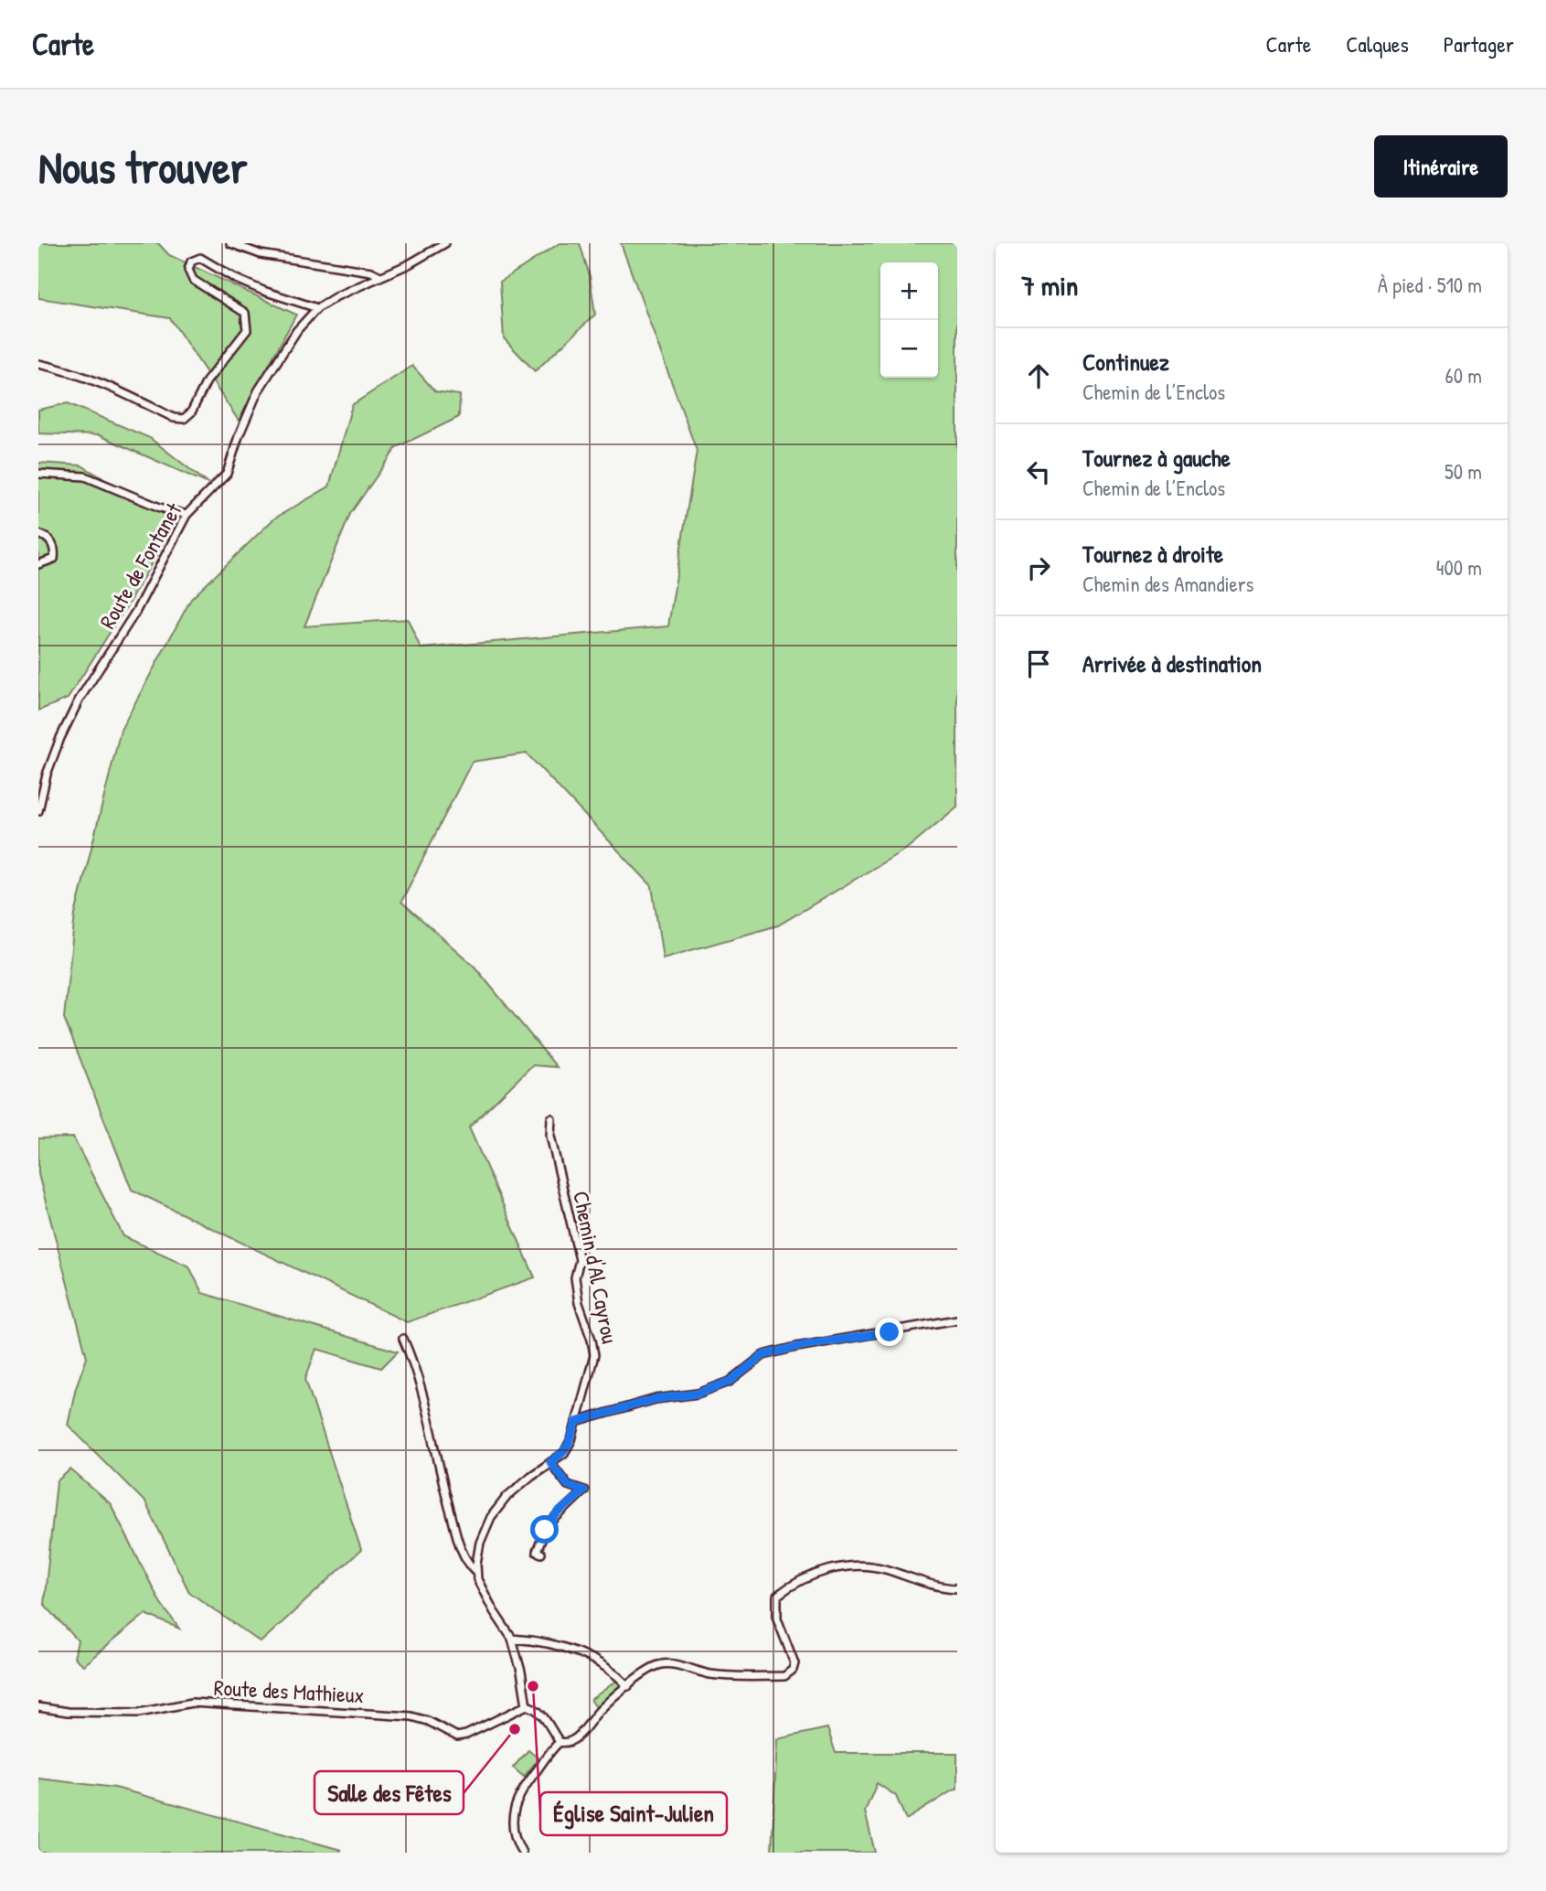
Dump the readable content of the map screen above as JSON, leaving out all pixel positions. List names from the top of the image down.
{
  "streets": {
    "street": ["Route de Fontanet", "Chemin d'Al Cayrou", "Route des Mathieux"]
  },
  "places": ["Église Saint-Julien", "Salle des Fêtes"],
  "page": {
    "header": "Carte",
    "nav": ["Carte", "Calques", "Partager"],
    "buttons": "Itinéraire",
    "title": "Nous trouver",
    "heading": ["7 min", "À pied · 510 m"],
    "map_buttons": ["+", "−"],
    "list": [
      ["Continuez", "Chemin de l’Enclos", "60 m"],
      ["Tournez à gauche", "Chemin de l’Enclos", "50 m"],
      ["Tournez à droite", "Chemin des Amandiers", "400 m"],
      "Arrivée à destination"
    ]
  }
}
